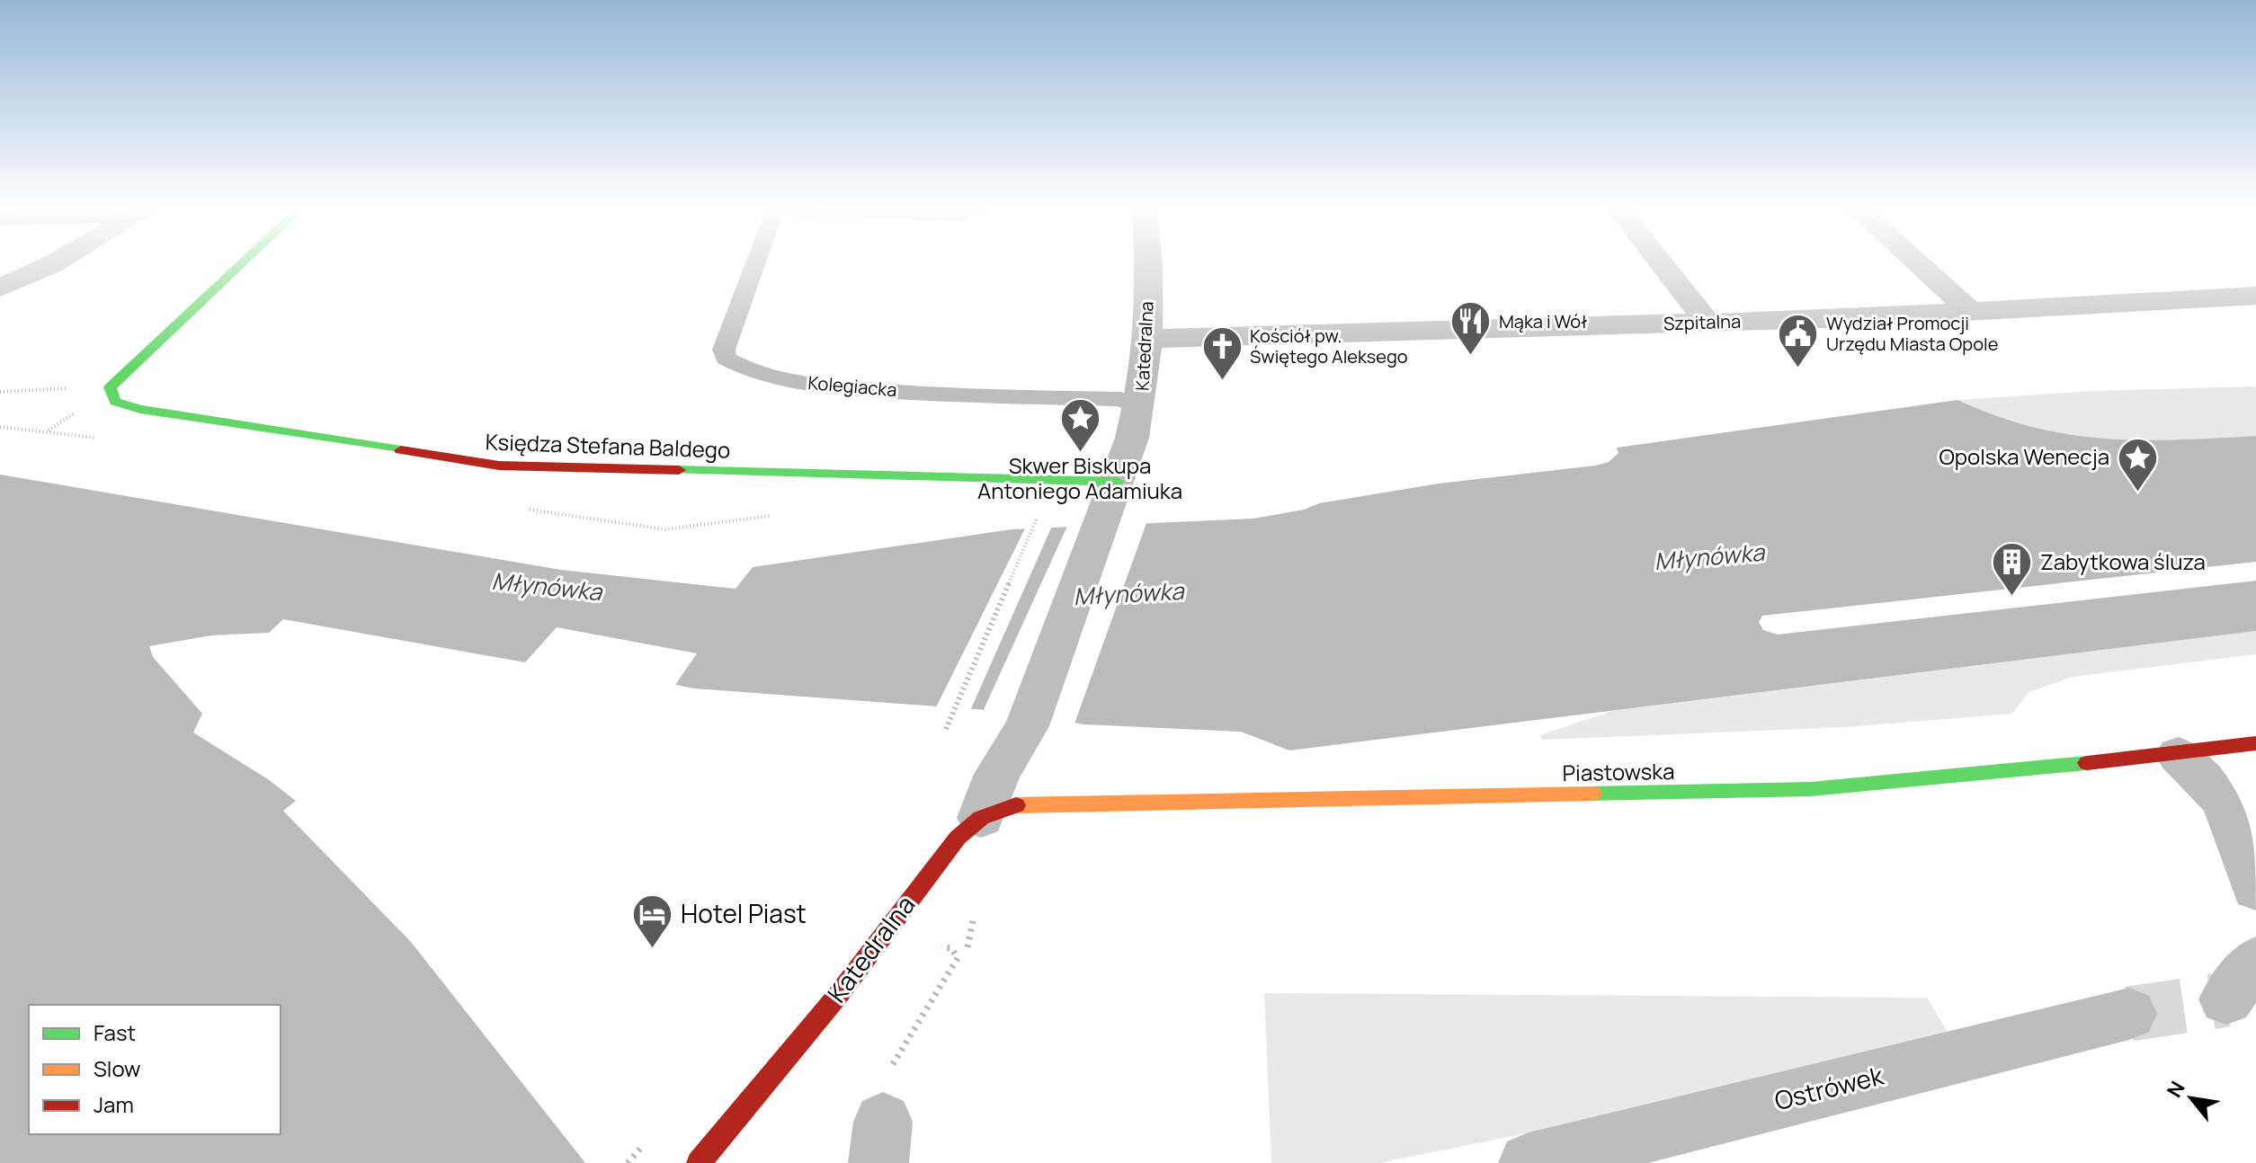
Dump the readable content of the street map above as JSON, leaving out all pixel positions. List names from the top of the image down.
{
  "streets": {
    "street": [
      "Szpitalna",
      "Katedralna",
      "Księdza Stefana Baldego",
      "Piastowska",
      "Ostrówek"
    ],
    "lane": ["Kolegiacka"]
  },
  "crossings": [
    ["Szpitalna", "Katedralna"],
    ["Katedralna", "Kolegiacka"],
    ["Katedralna", "Księdza Stefana Baldego"],
    ["Katedralna", "Piastowska"]
  ],
  "water": ["Młynówka"],
  "places": {
    "restaurant": ["Mąka i Wół"],
    "public building": ["Wydział Promocji Urzędu Miasta Opole"],
    "church": ["Kościół pw. Świętego Aleksego"],
    "place": ["Skwer Biskupa Antoniego Adamiuka", "Opolska Wenecja"],
    "building": ["Zabytkowa śluza"],
    "hotel": ["Hotel Piast"]
  },
  "legend": ["Fast", "Slow", "Jam"],
  "north": "top left"
}
